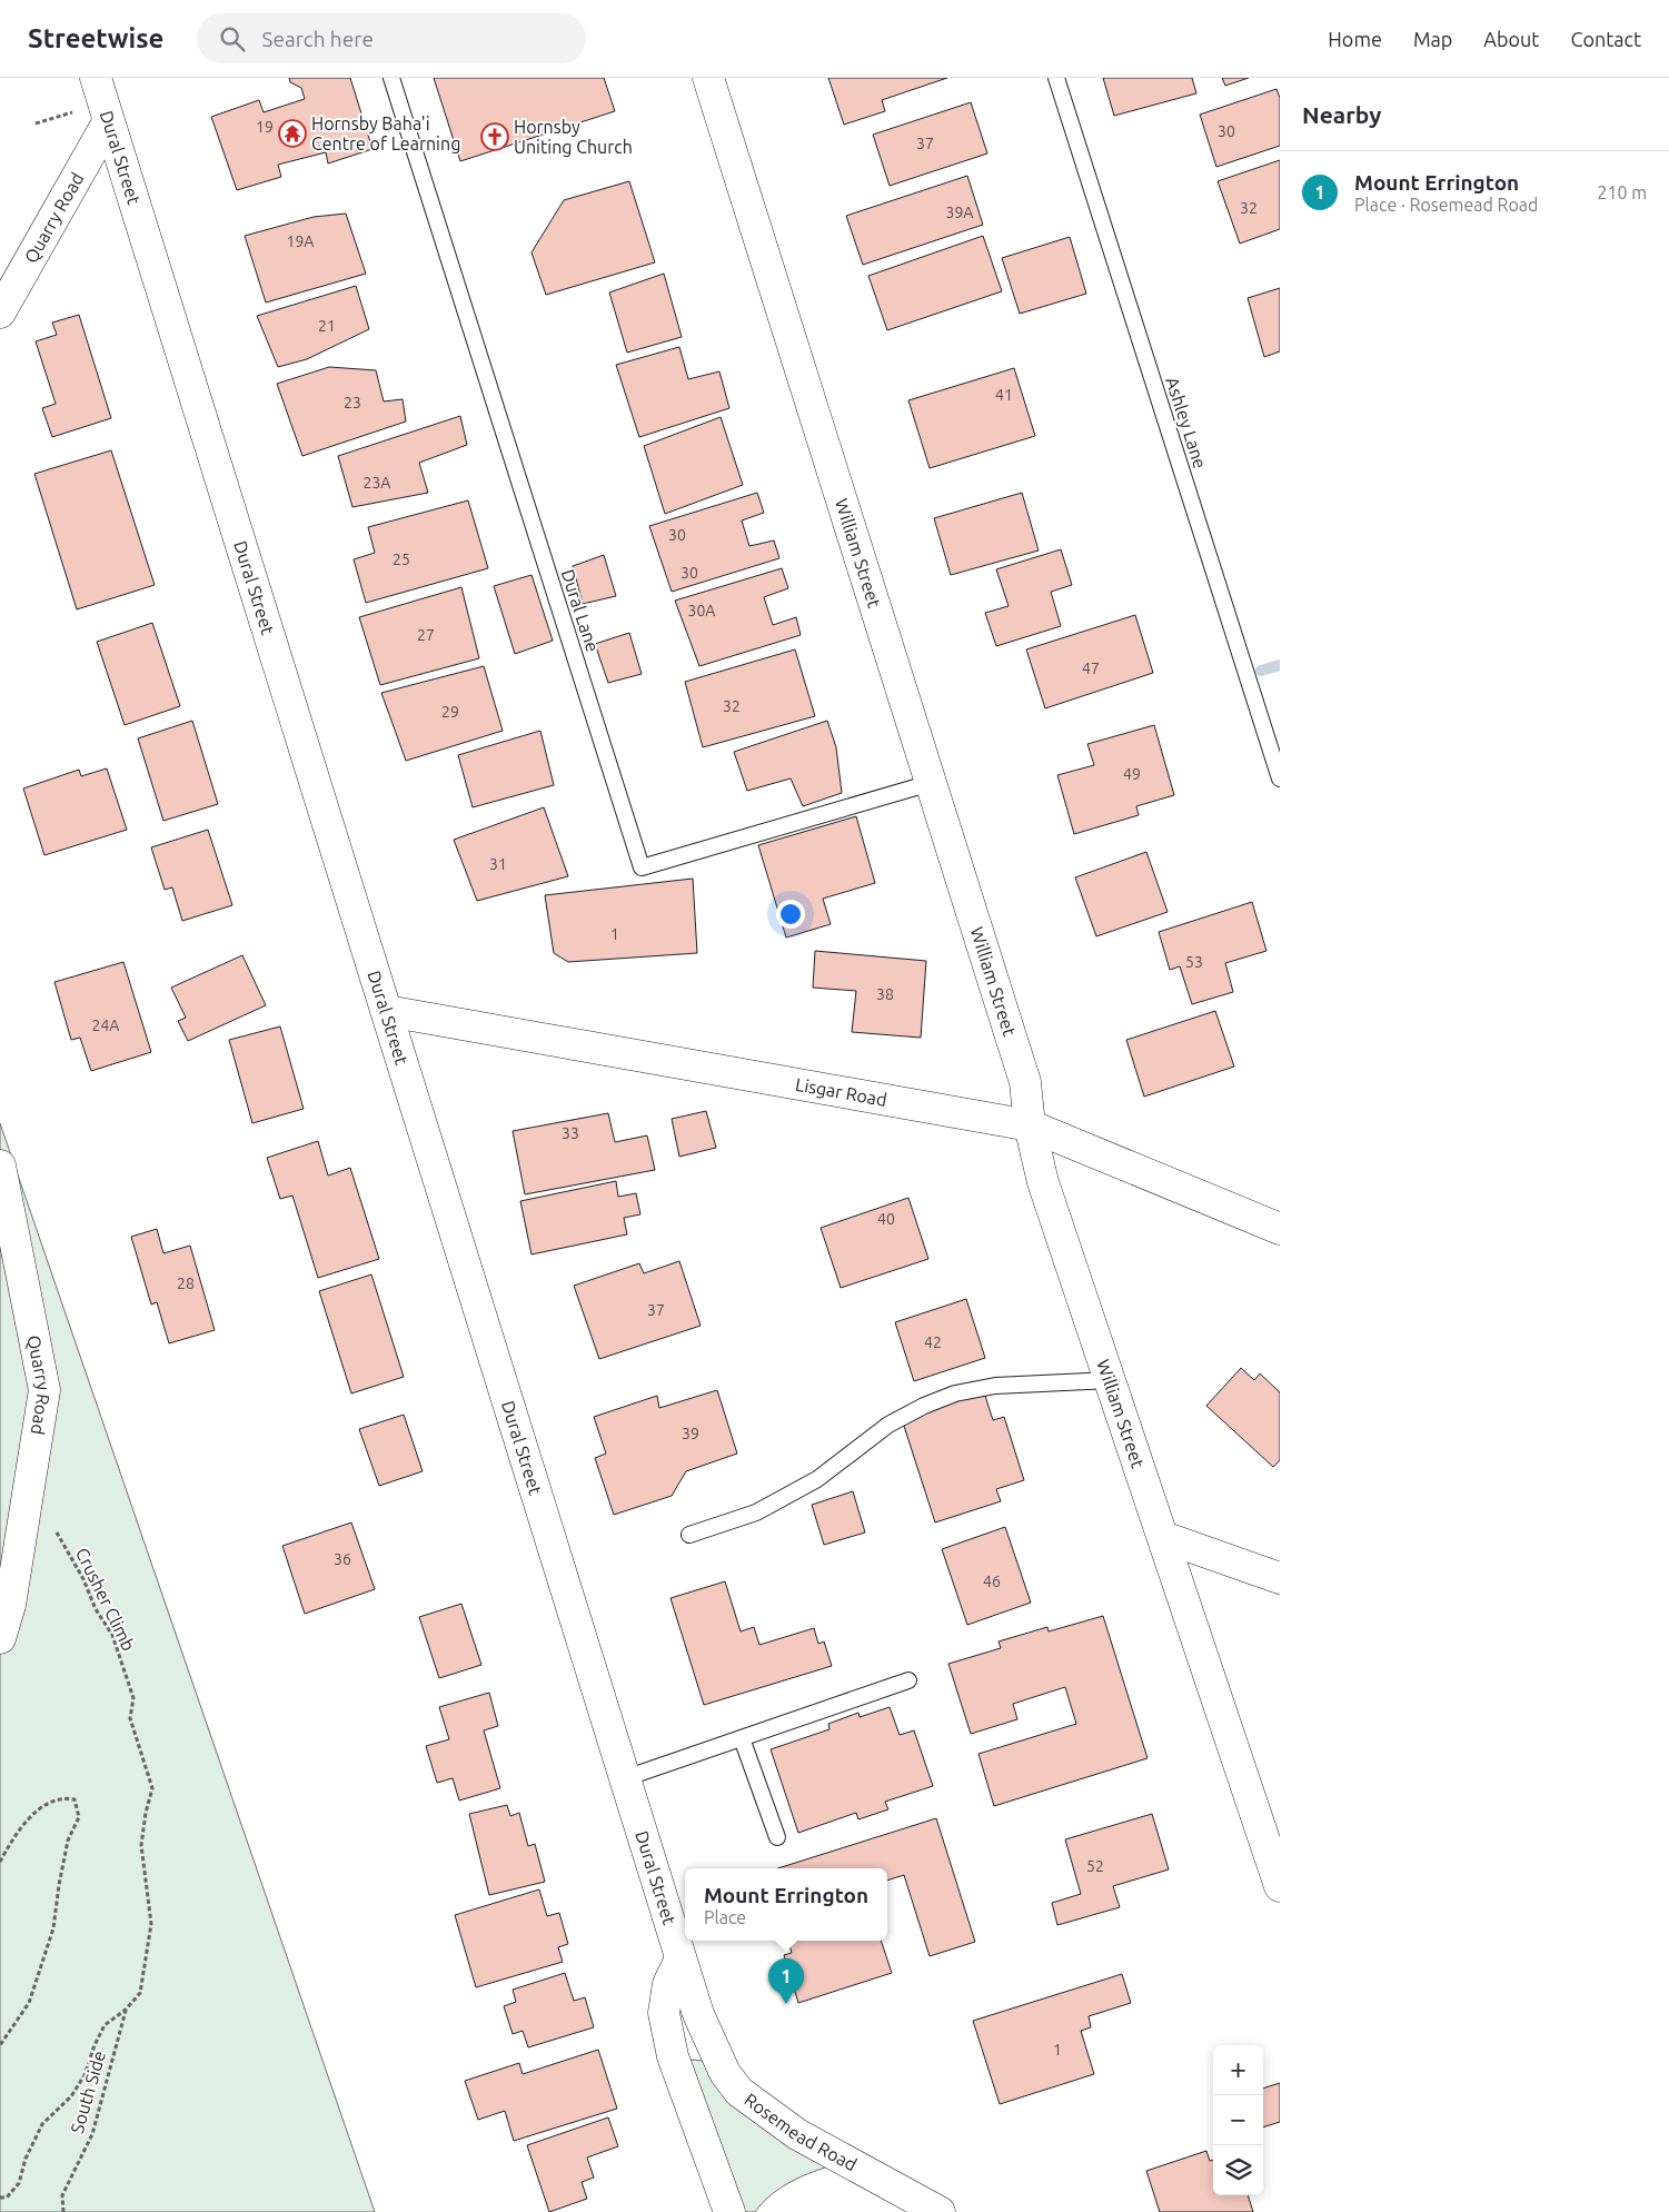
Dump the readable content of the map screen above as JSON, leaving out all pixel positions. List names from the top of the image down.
{
  "streets": {
    "street": [
      "Dural Street",
      "Quarry Road",
      "William Street",
      "Lisgar Road",
      "Rosemead Road"
    ],
    "lane": ["Ashley Lane", "Dural Lane"],
    "path": ["Crusher Climb", "South Side"]
  },
  "crossings": [
    ["Dural Street", "Quarry Road"],
    ["Dural Street", "Lisgar Road"],
    ["Dural Street", "Rosemead Road"],
    ["Quarry Road", "Crusher Climb"],
    ["William Street", "Dural Lane"],
    ["William Street", "Lisgar Road"],
    ["Crusher Climb", "South Side"]
  ],
  "places": {
    "temple": ["Hornsby Baha'i Centre of Learning"],
    "church": ["Hornsby Uniting Church"]
  },
  "house_numbers": [
    "19",
    "30",
    "37",
    "32",
    "39A",
    "19A",
    "21",
    "41",
    "23",
    "23A",
    "30",
    "25",
    "30",
    "30A",
    "27",
    "47",
    "32",
    "29",
    "49",
    "31",
    "1",
    "53",
    "38",
    "24A",
    "33",
    "40",
    "28",
    "37",
    "42",
    "39",
    "36",
    "46",
    "52",
    "1"
  ],
  "page": {
    "header": "Streetwise",
    "search": "Search here",
    "nav": [
      "Home",
      "Map",
      "About",
      "Contact"
    ],
    "heading": "Nearby",
    "list": [
      {
        "mark": "1",
        "name": "Mount Errington",
        "note": "Place · Rosemead Road",
        "value": "210 m"
      }
    ],
    "popup": ["Mount Errington", "Place"],
    "pins": "1",
    "map_buttons": ["+", "−"]
  }
}
